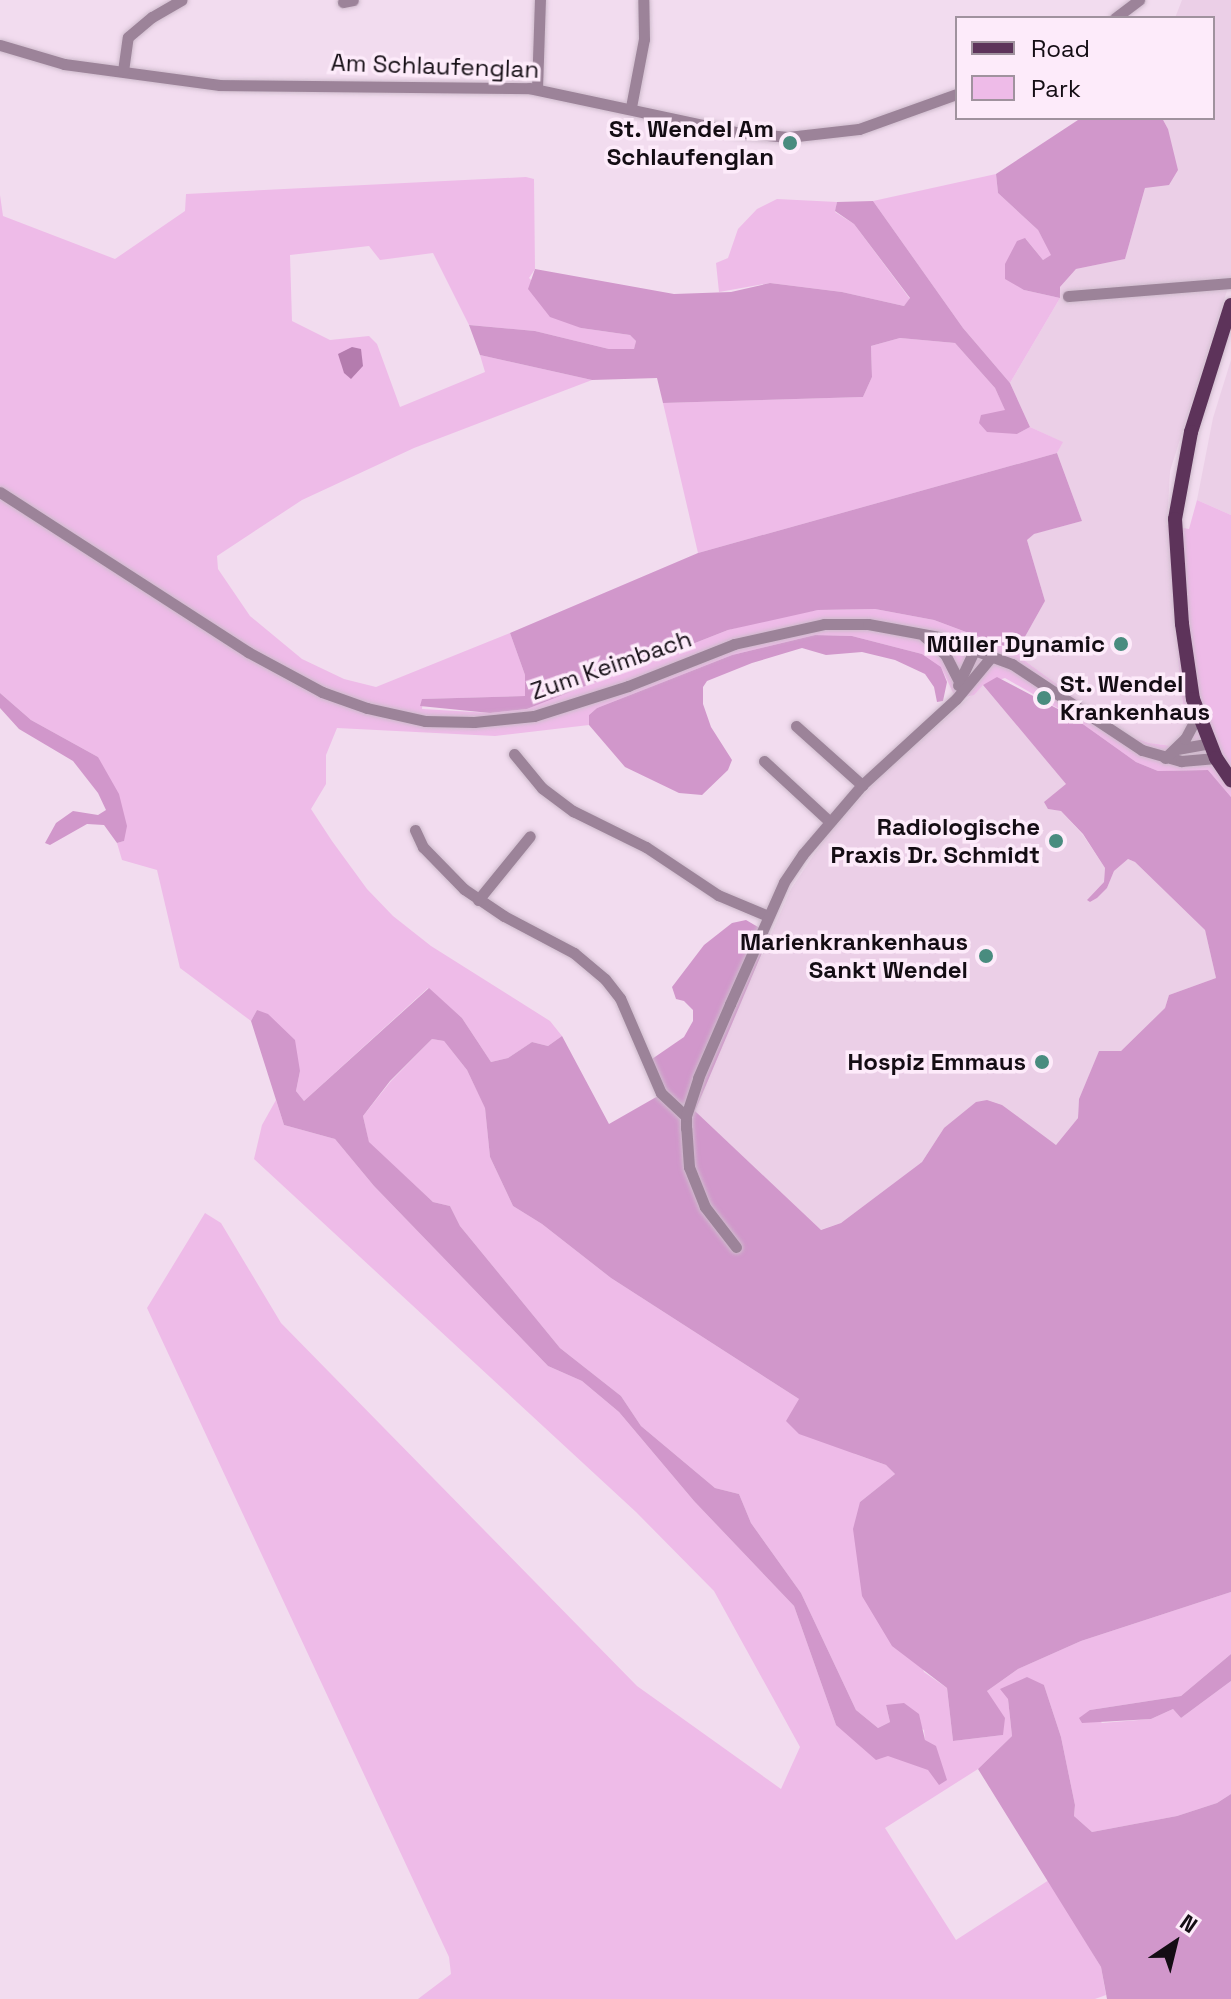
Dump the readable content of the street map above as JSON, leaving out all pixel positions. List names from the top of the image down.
{
  "streets": {
    "street": ["Am Schlaufenglan", "Zum Keimbach"]
  },
  "places": [
    "St. Wendel Am Schlaufenglan",
    "Müller Dynamic",
    "St. Wendel Krankenhaus",
    "Radiologische Praxis Dr. Schmidt",
    "Marienkrankenhaus Sankt Wendel",
    "Hospiz Emmaus"
  ],
  "legend": ["Road", "Park"],
  "north": "top right"
}
